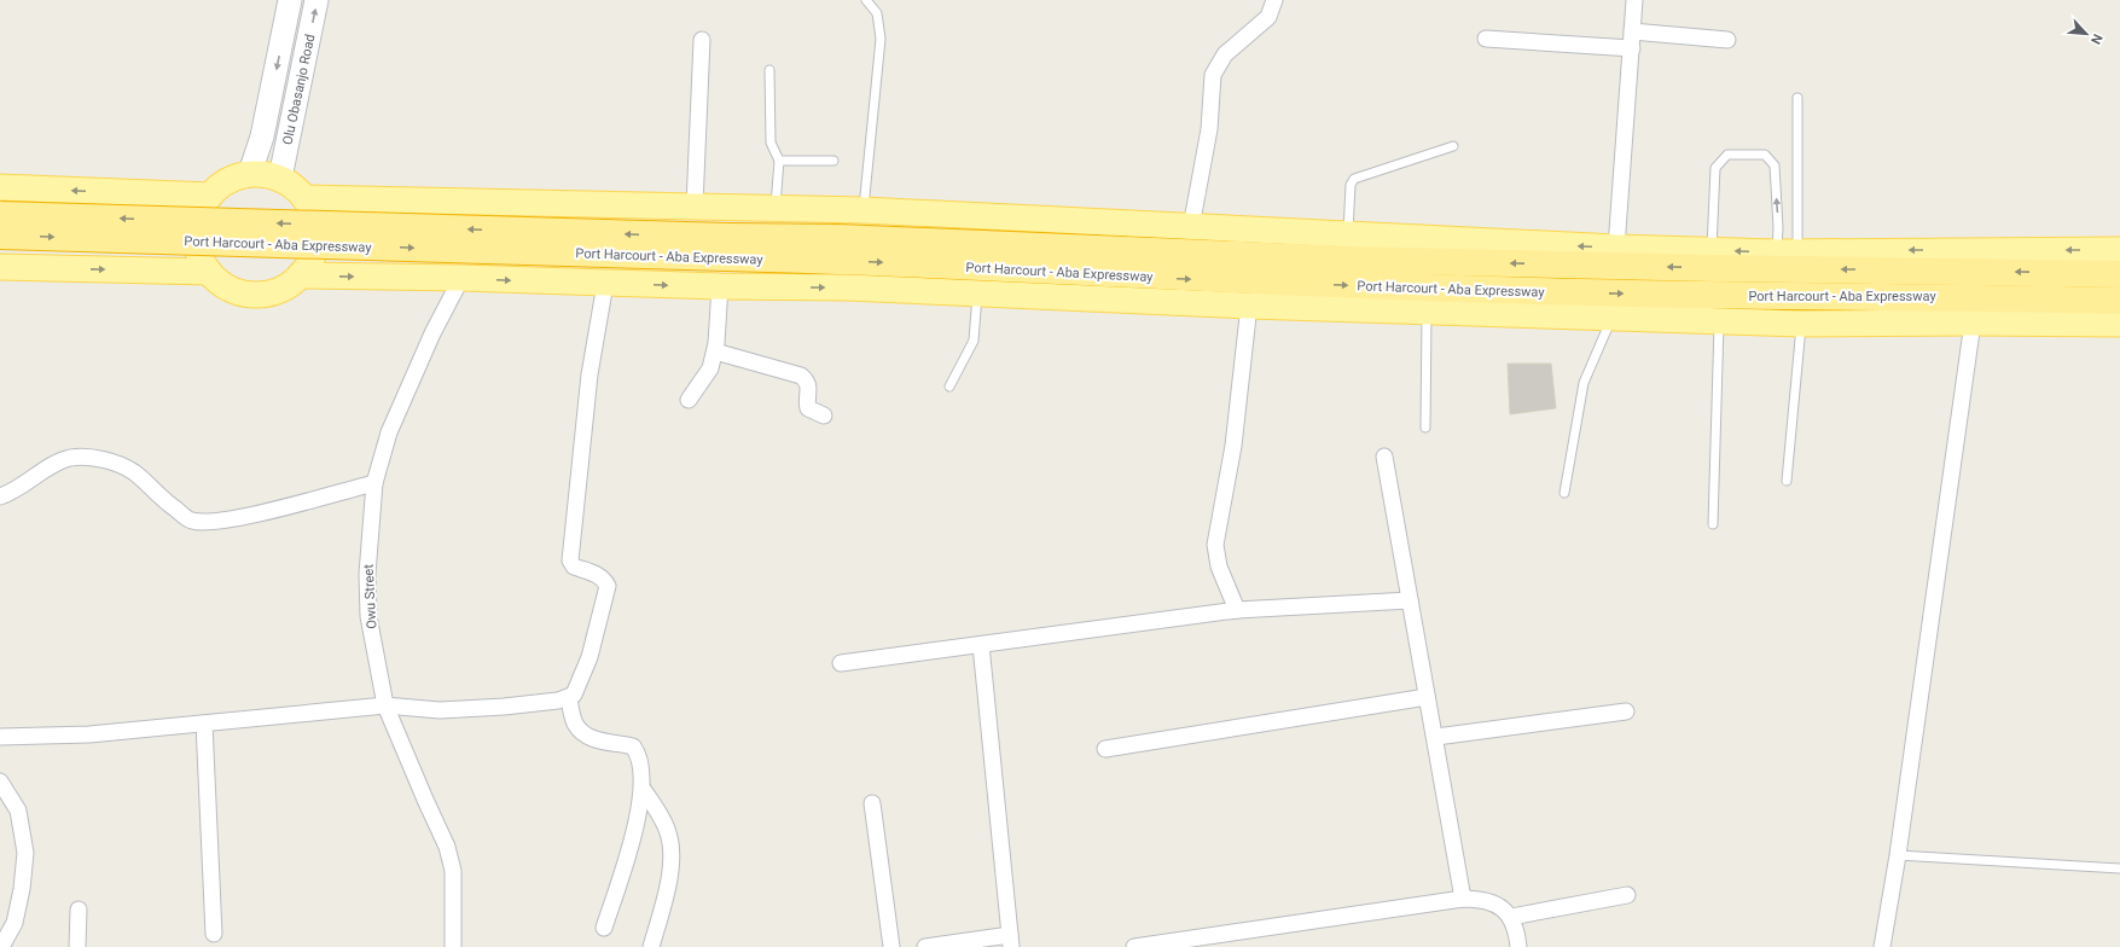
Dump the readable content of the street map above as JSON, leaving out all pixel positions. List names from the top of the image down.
{
  "streets": {
    "highway": ["Port Harcourt - Aba Expressway"],
    "main road": ["Olu Obasanjo Road"],
    "street": ["Owu Street"]
  },
  "north": "bottom right"
}
